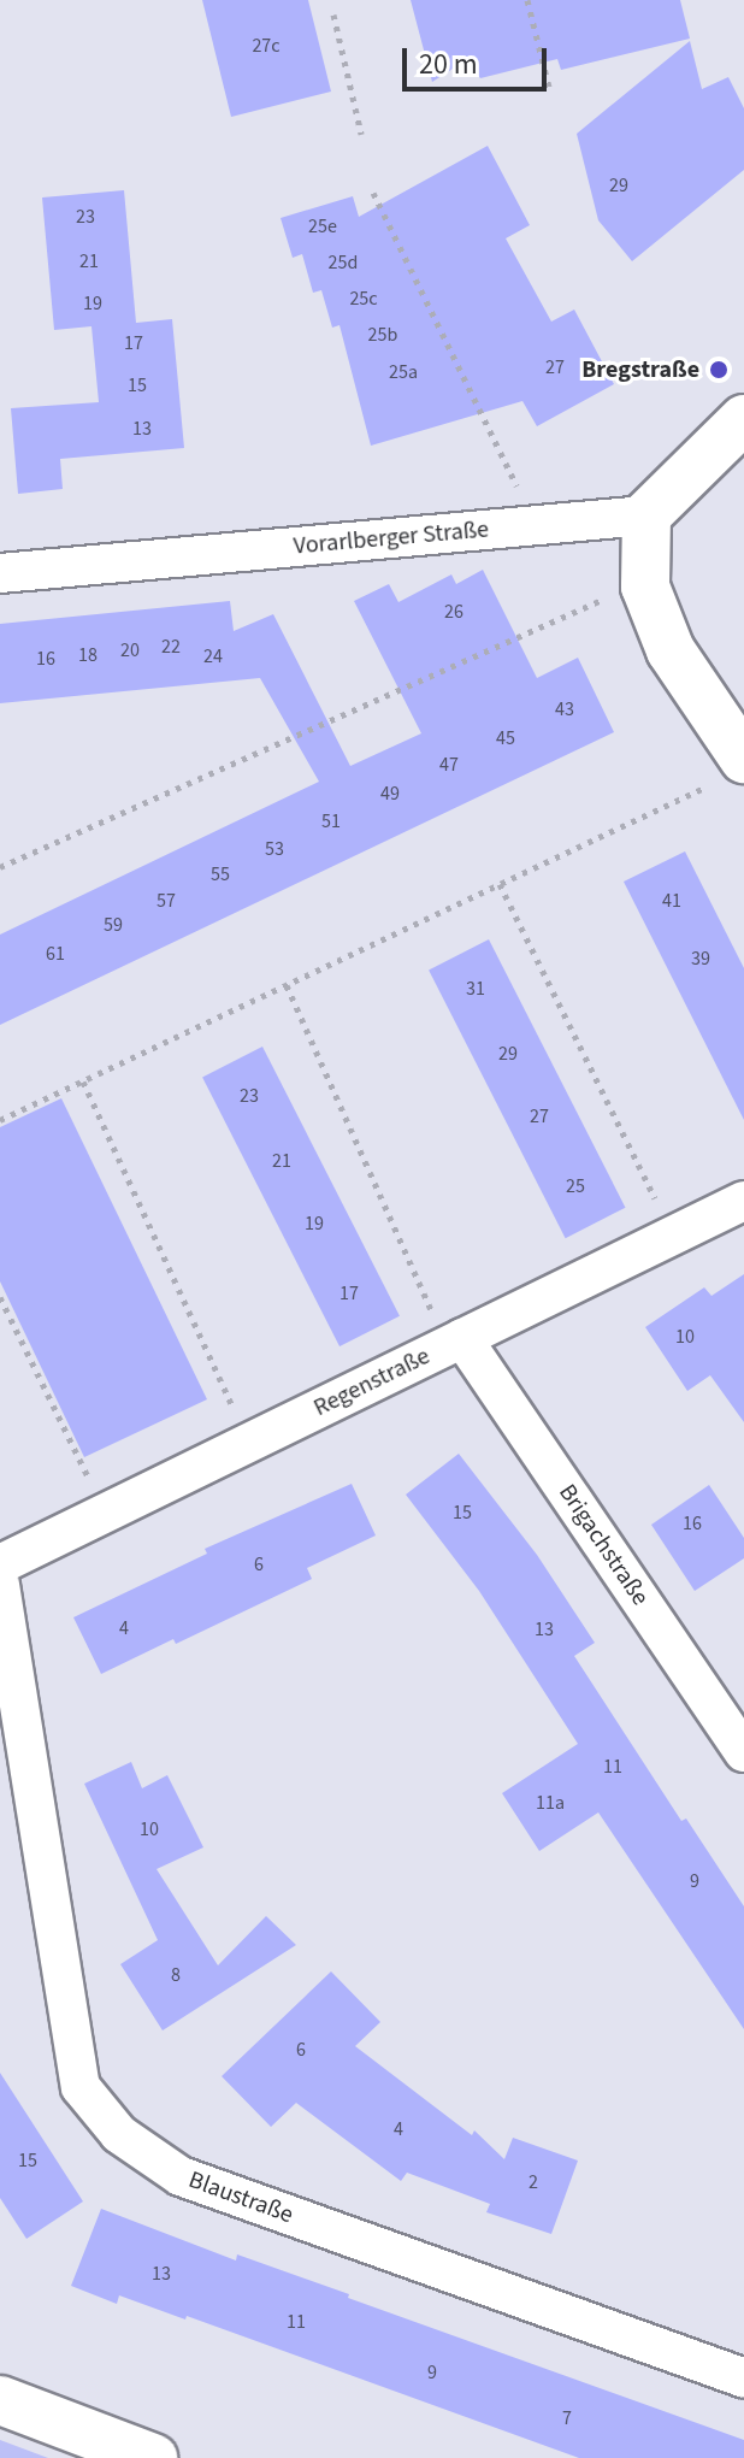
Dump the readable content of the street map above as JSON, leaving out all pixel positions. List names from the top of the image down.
{
  "streets": {
    "street": [
      "Vorarlberger Straße",
      "Regenstraße",
      "Brigachstraße",
      "Blaustraße"
    ]
  },
  "crossings": [
    ["Regenstraße", "Brigachstraße"]
  ],
  "places": ["Bregstraße"],
  "house_numbers": [
    "27c",
    "29",
    "23",
    "25e",
    "21",
    "25d",
    "25c",
    "19",
    "25b",
    "17",
    "27",
    "25a",
    "15",
    "13",
    "26",
    "22",
    "20",
    "18",
    "24",
    "16",
    "43",
    "45",
    "47",
    "49",
    "51",
    "53",
    "55",
    "57",
    "41",
    "59",
    "61",
    "39",
    "31",
    "29",
    "23",
    "27",
    "21",
    "25",
    "19",
    "17",
    "10",
    "15",
    "16",
    "6",
    "4",
    "13",
    "11",
    "11a",
    "10",
    "9",
    "8",
    "6",
    "4",
    "15",
    "2",
    "13",
    "11",
    "9",
    "7"
  ],
  "scale_bar": "20 m"
}
